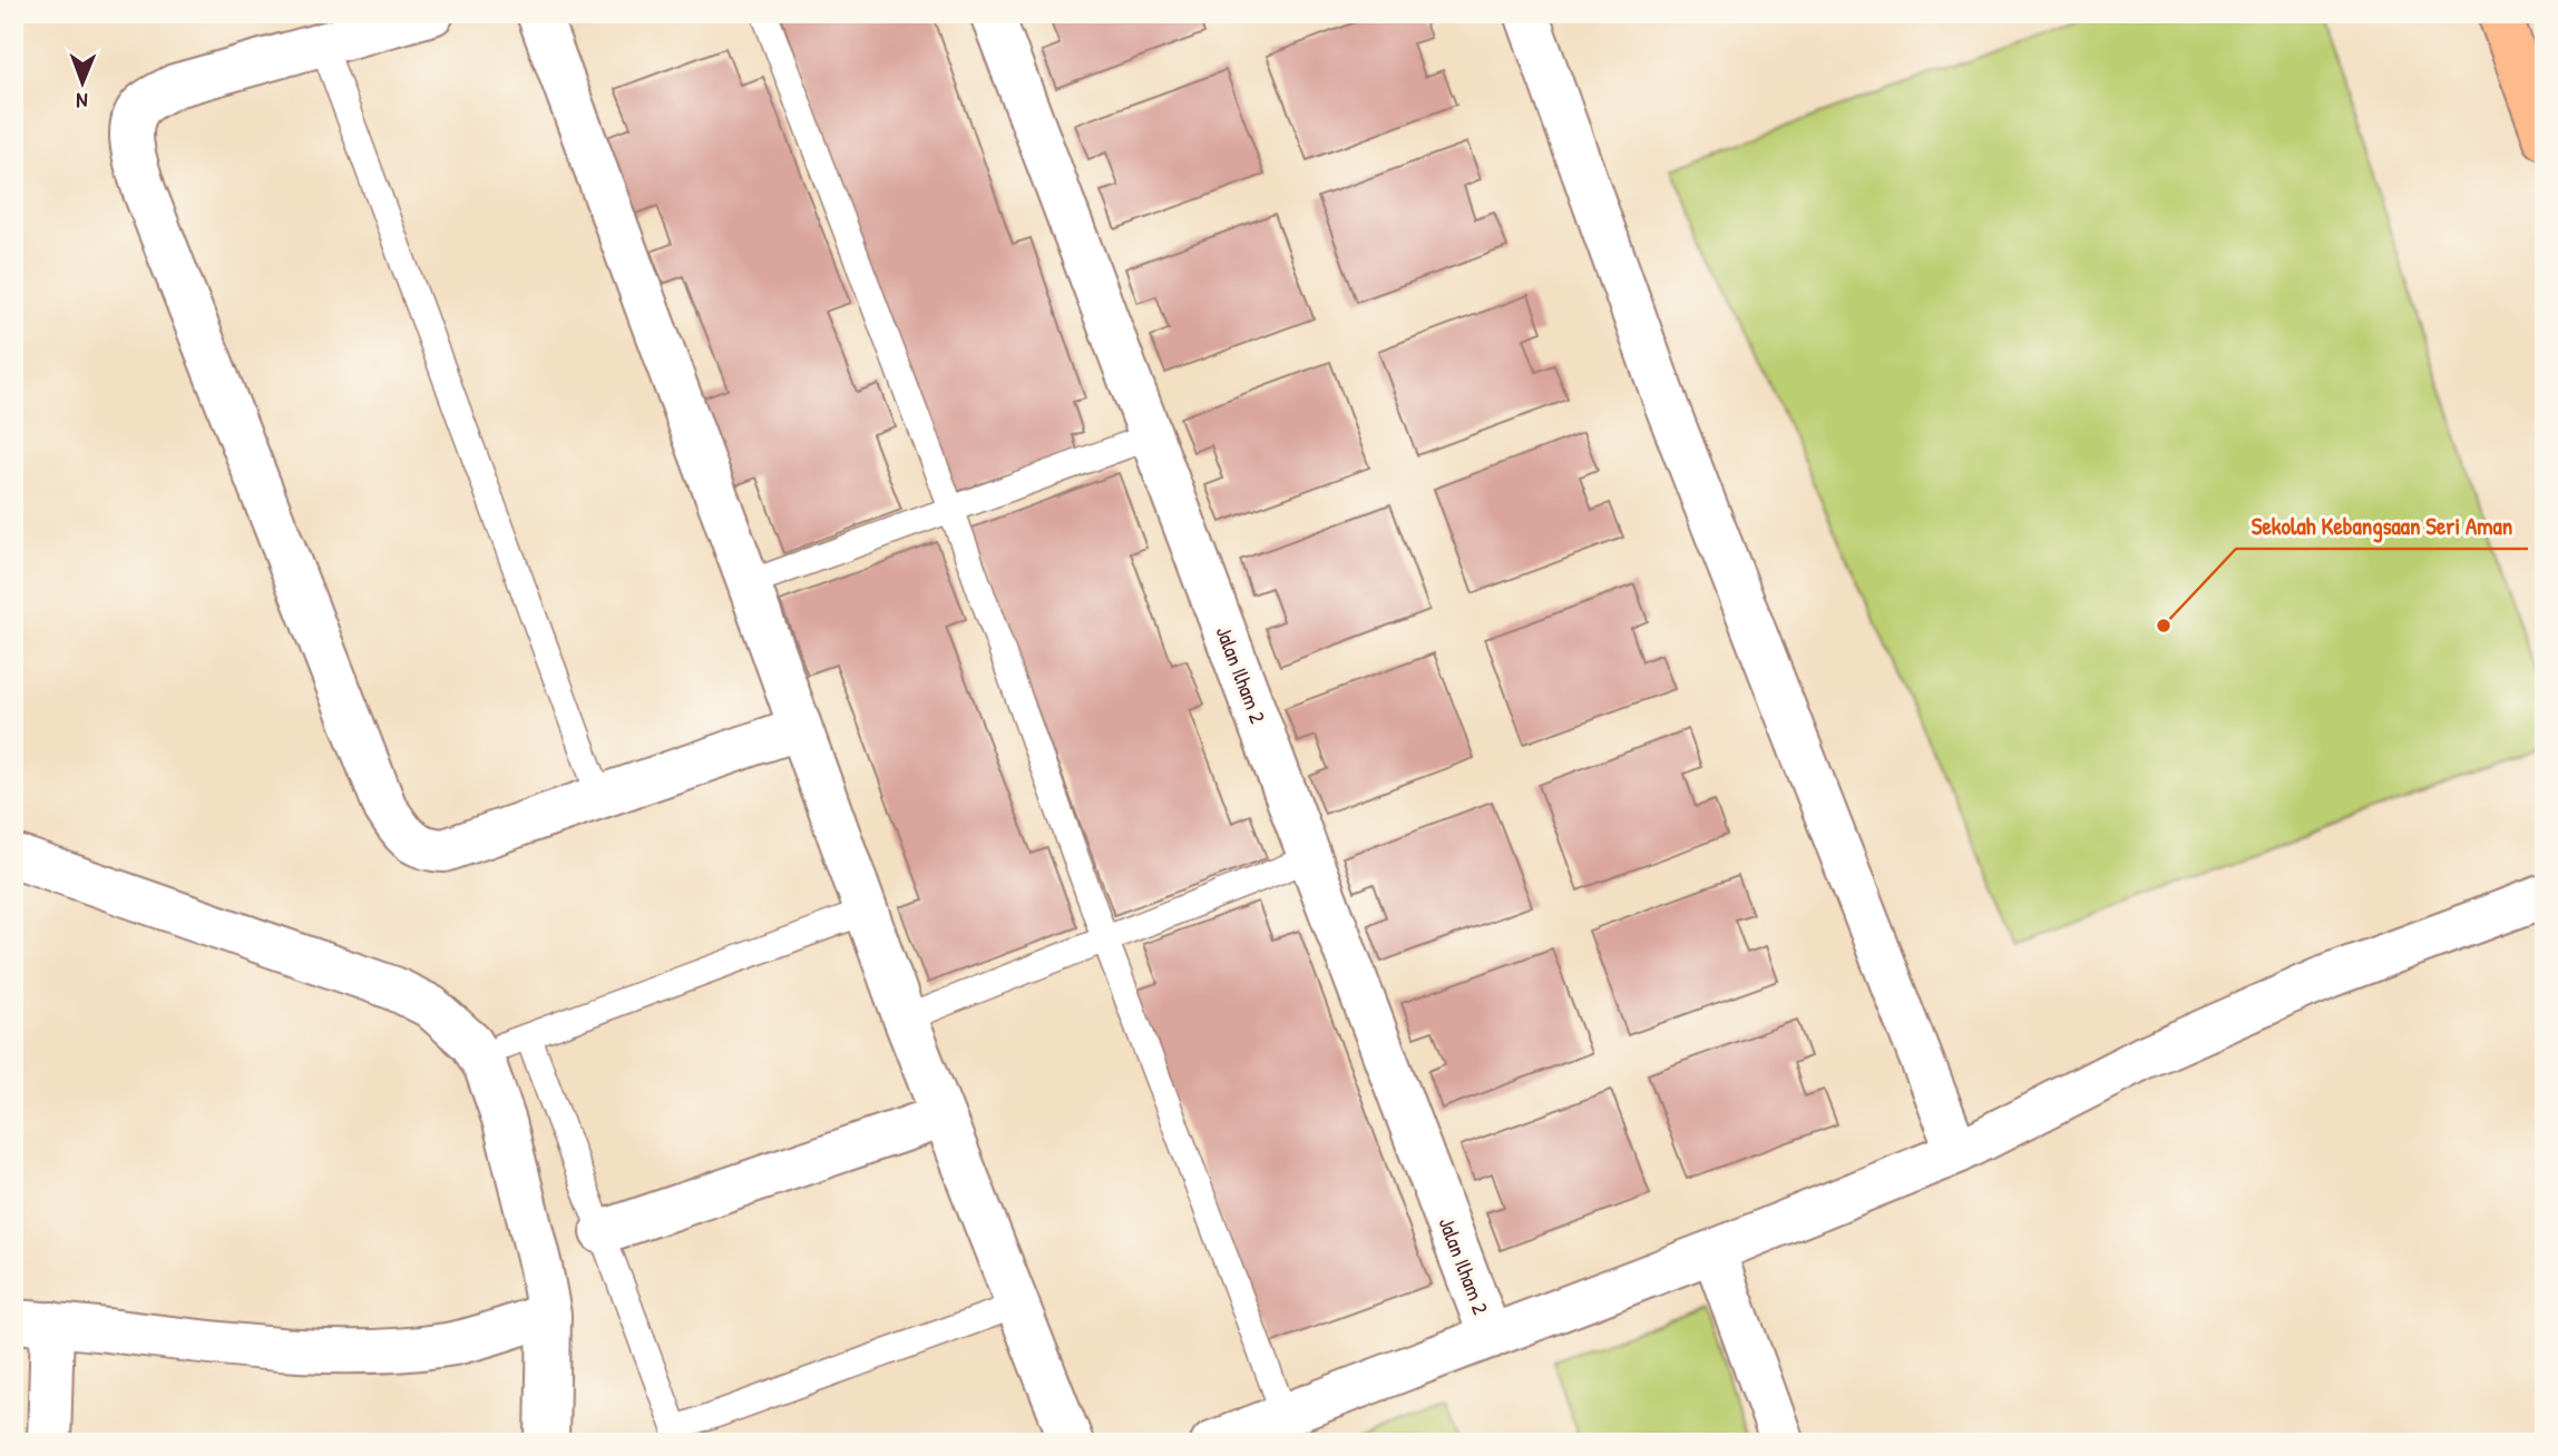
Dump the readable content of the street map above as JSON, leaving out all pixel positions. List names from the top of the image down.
{
  "streets": {
    "street": ["Jalan Ilham 2"]
  },
  "places": ["Sekolah Kebangsaan Seri Aman"],
  "north": "bottom"
}
